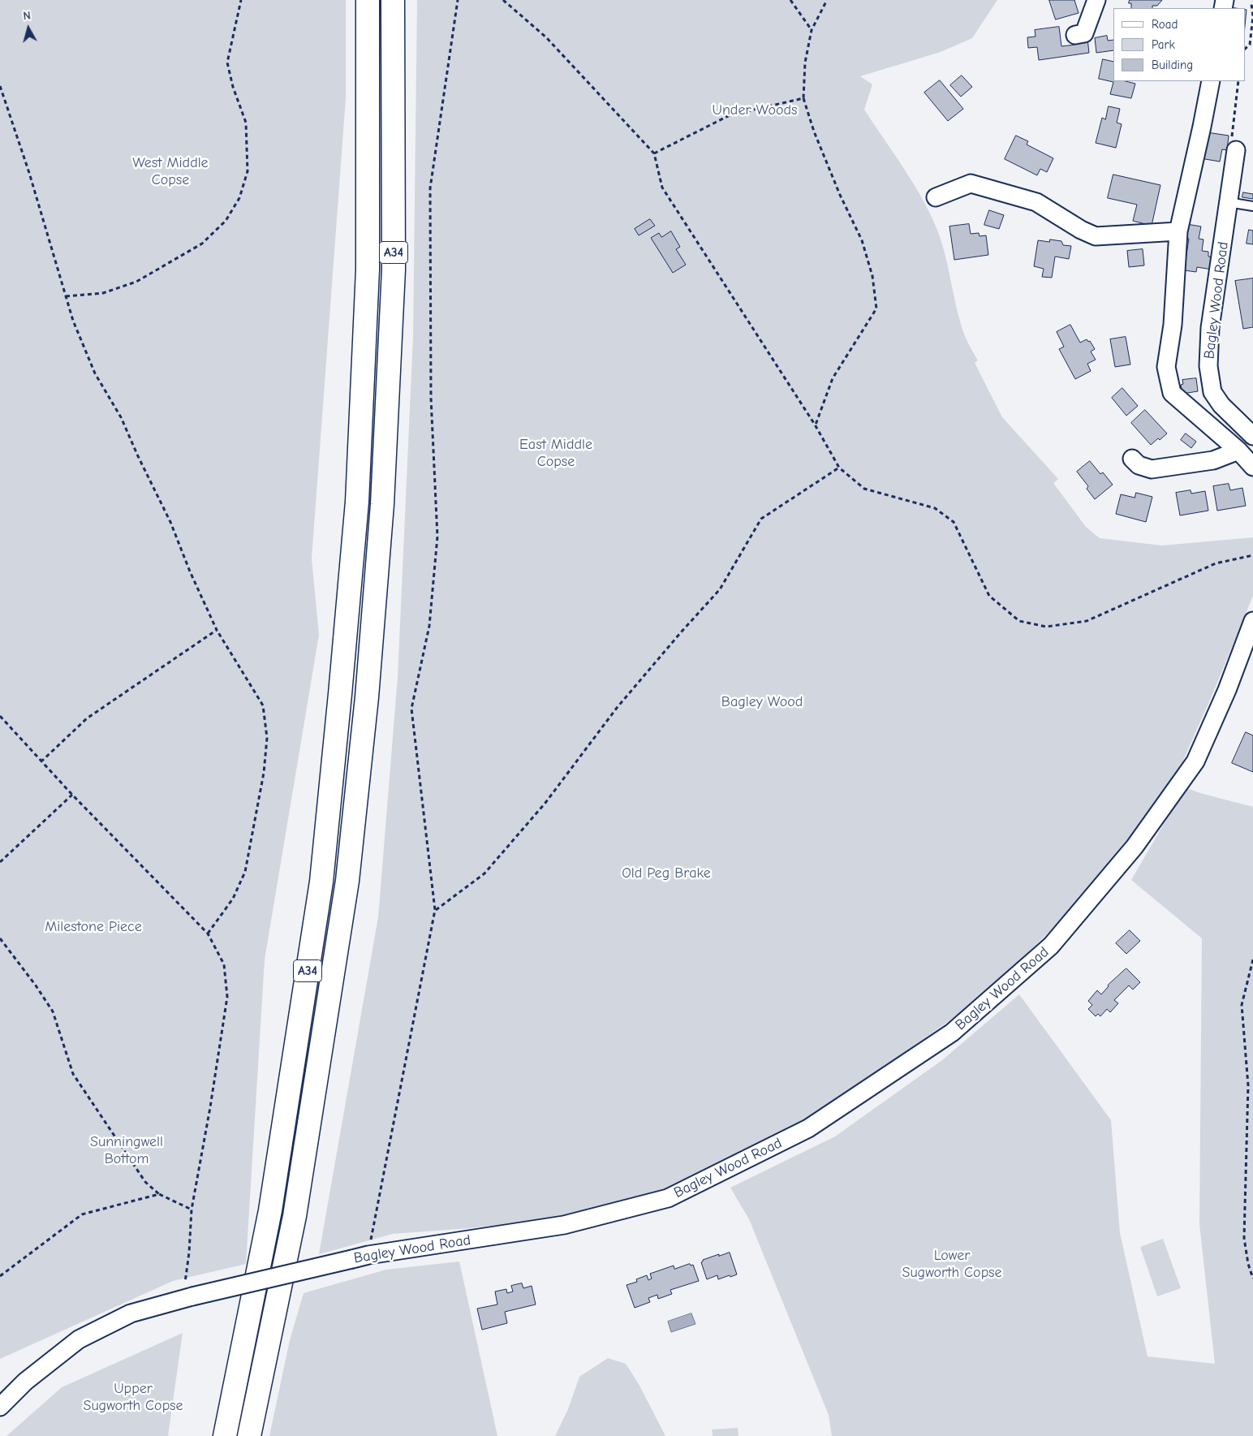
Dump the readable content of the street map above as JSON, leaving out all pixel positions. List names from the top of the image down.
{
  "streets": {
    "highway": ["A34"],
    "street": ["Bagley Wood Road"]
  },
  "parks": [
    "Under Woods",
    "West Middle Copse",
    "East Middle Copse",
    "Bagley Wood",
    "Old Peg Brake",
    "Milestone Piece",
    "Sunningwell Bottom",
    "Lower Sugworth Copse",
    "Upper Sugworth Copse"
  ],
  "legend": ["Road", "Park", "Building"],
  "north": "top"
}
